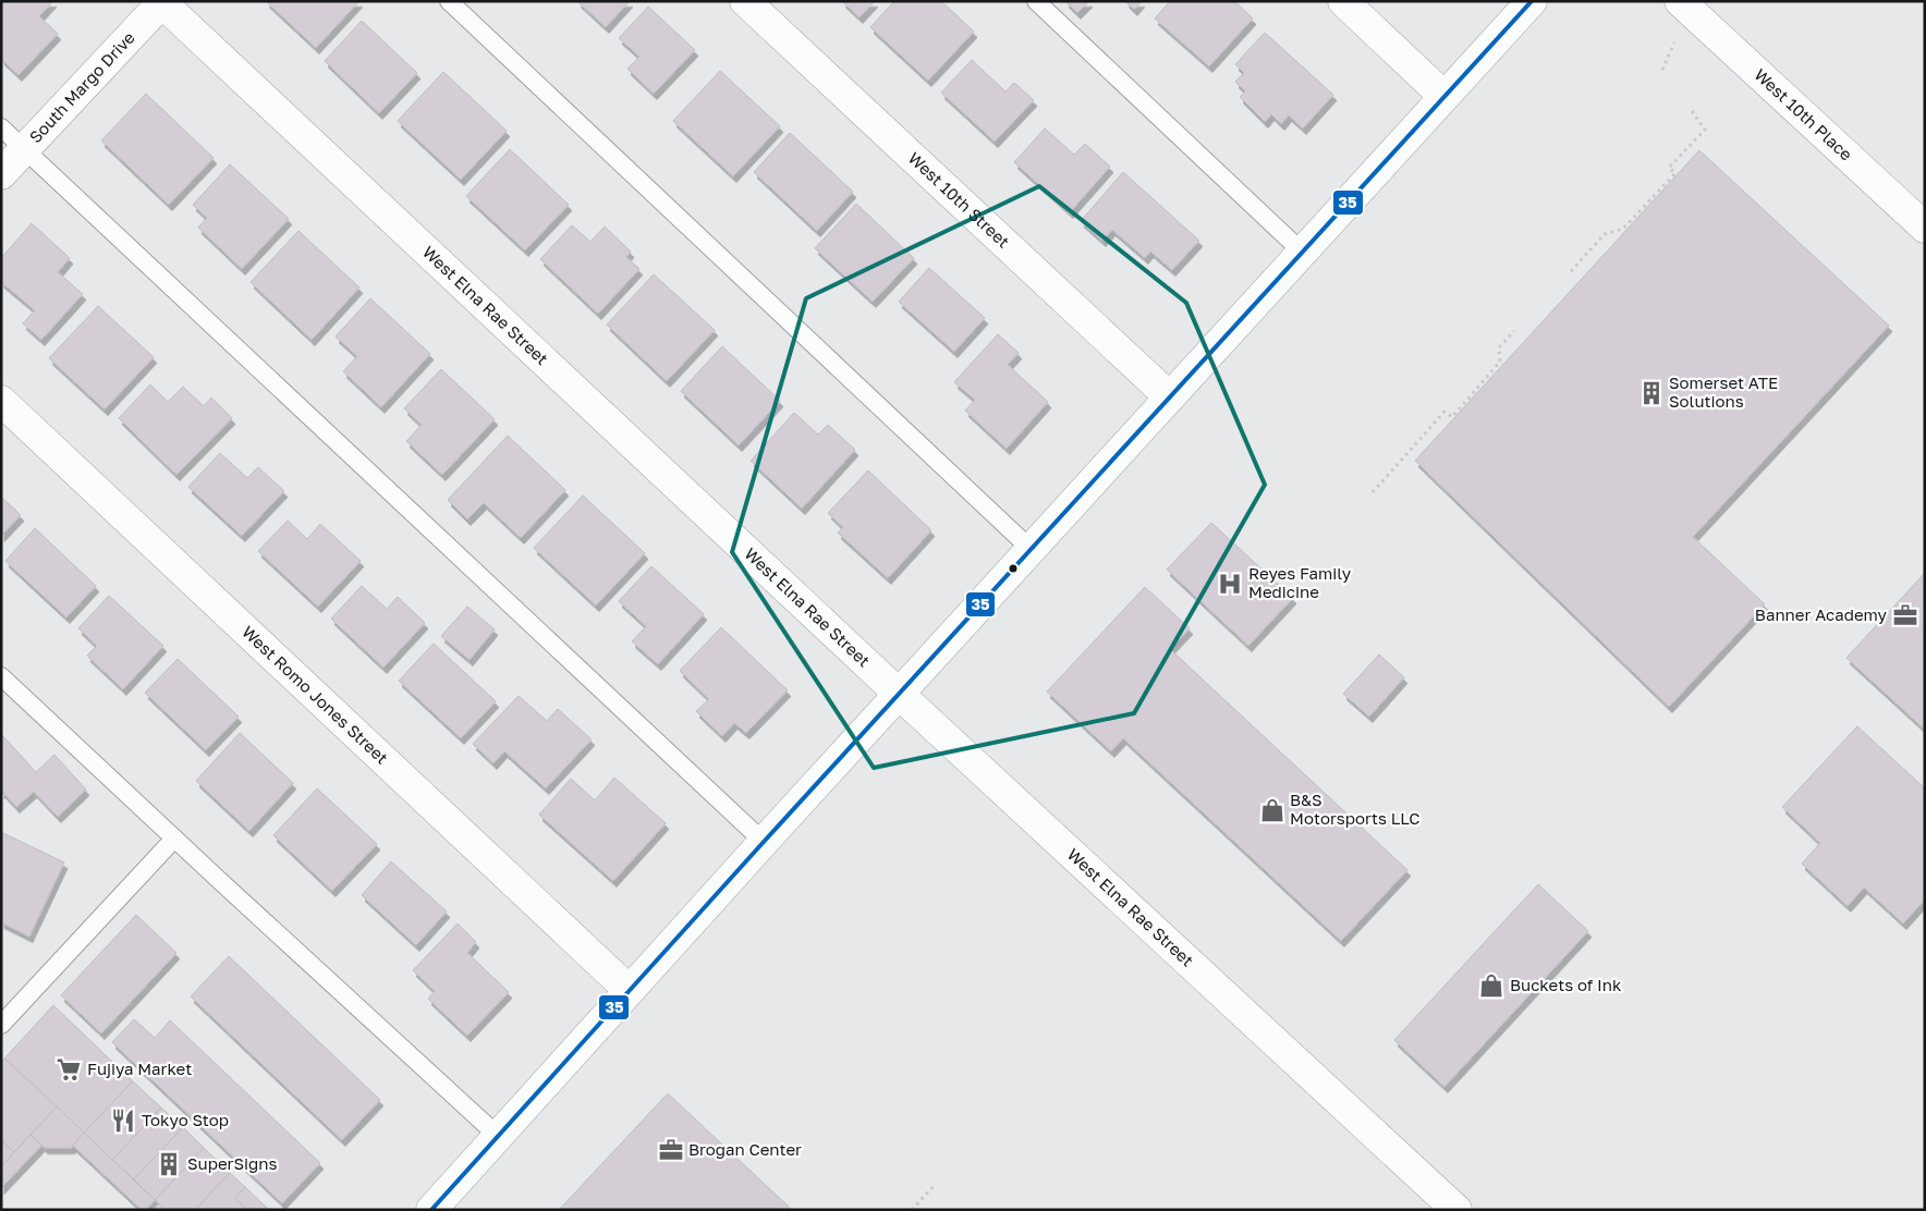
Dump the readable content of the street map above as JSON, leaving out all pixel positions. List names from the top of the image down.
{
  "streets": {
    "street": [
      "South Margo Drive",
      "West 10th Place",
      "West 10th Street",
      "West Elna Rae Street",
      "West Romo Jones Street"
    ]
  },
  "crossings": [
    ["South Margo Drive", "West Elna Rae Street"]
  ],
  "places": {
    "building": ["Somerset ATE Solutions", "SuperSigns"],
    "hospital": ["Reyes Family Medicine"],
    "office": ["Banner Academy", "Brogan Center"],
    "shop": ["B&S Motorsports LLC", "Buckets of Ink"],
    "supermarket": ["Fujiya Market"],
    "restaurant": ["Tokyo Stop"]
  },
  "lines": ["transit line 35"]
}
